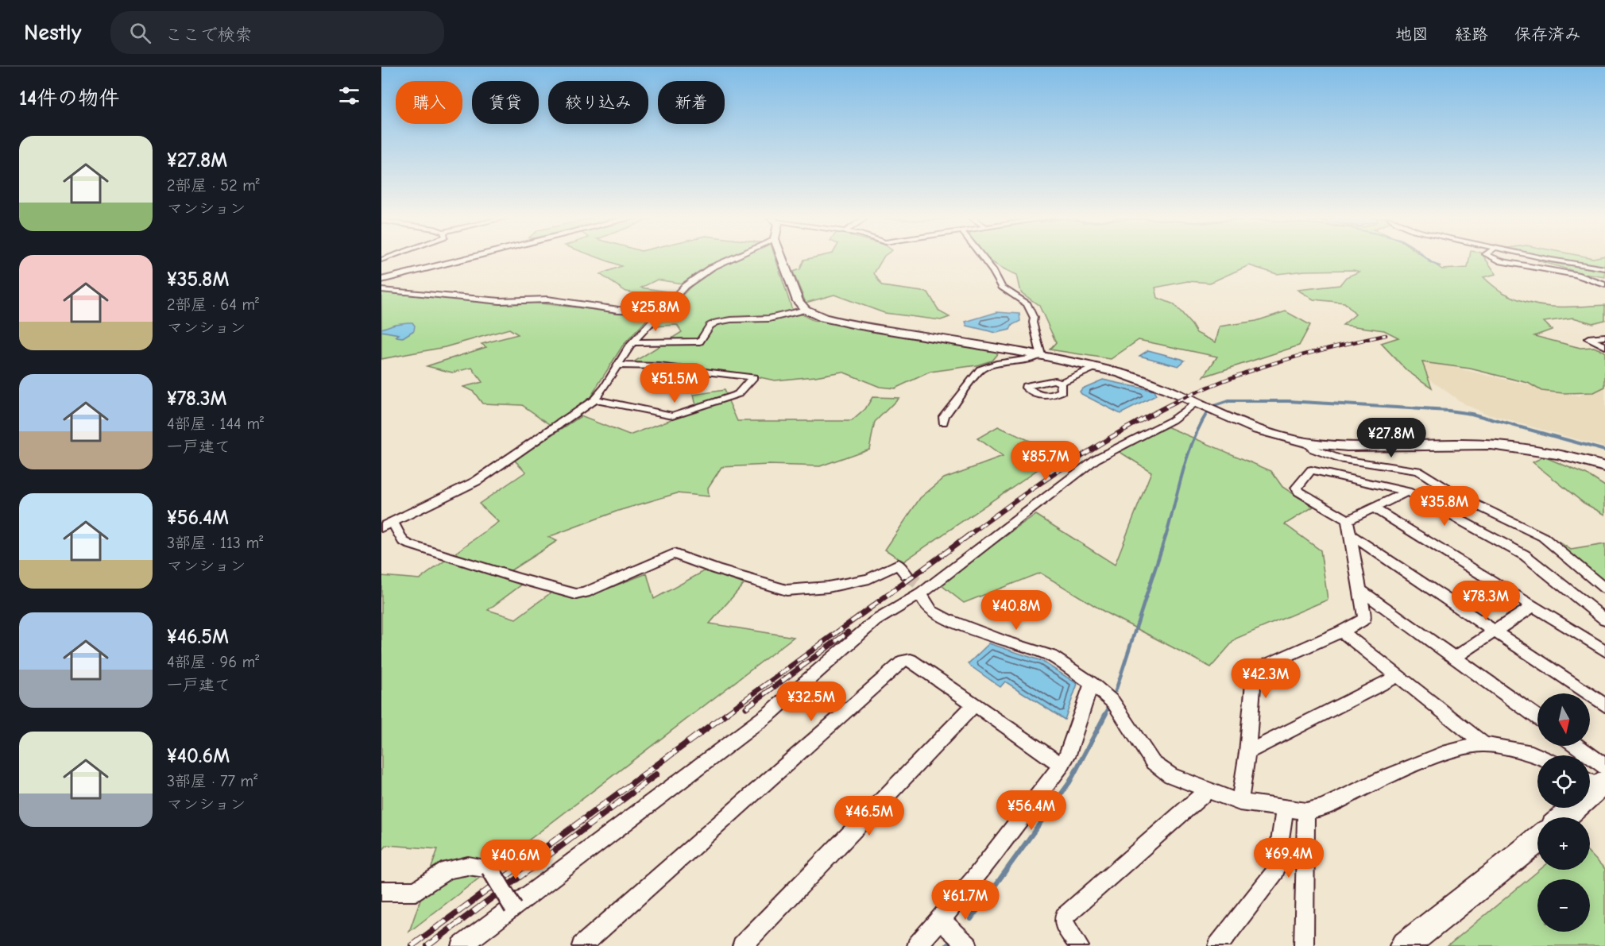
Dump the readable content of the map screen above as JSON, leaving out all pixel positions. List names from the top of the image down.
{
  "north": "bottom",
  "page": {
    "header": "Nestly",
    "search": "ここで検索",
    "nav": ["地図", "経路", "保存済み"],
    "heading": "14件の物件",
    "chip": [
      "購入",
      "賃貸",
      "絞り込み",
      "新着"
    ],
    "list": [
      {
        "name": "¥27.8M",
        "note": "2部屋 · 52 m² · マンション"
      },
      {
        "name": "¥35.8M",
        "note": "2部屋 · 64 m² · マンション"
      },
      {
        "name": "¥78.3M",
        "note": "4部屋 · 144 m² · 一戸建て"
      },
      {
        "name": "¥56.4M",
        "note": "3部屋 · 113 m² · マンション"
      },
      {
        "name": "¥46.5M",
        "note": "4部屋 · 96 m² · 一戸建て"
      },
      {
        "name": "¥40.6M",
        "note": "3部屋 · 77 m² · マンション"
      }
    ],
    "price": [
      "¥25.8M",
      "¥51.5M",
      "¥27.8M",
      "¥85.7M",
      "¥35.8M",
      "¥78.3M",
      "¥40.8M",
      "¥42.3M",
      "¥32.5M",
      "¥56.4M",
      "¥46.5M",
      "¥69.4M",
      "¥40.6M",
      "¥61.7M"
    ],
    "map_buttons": ["+", "−"]
  }
}
